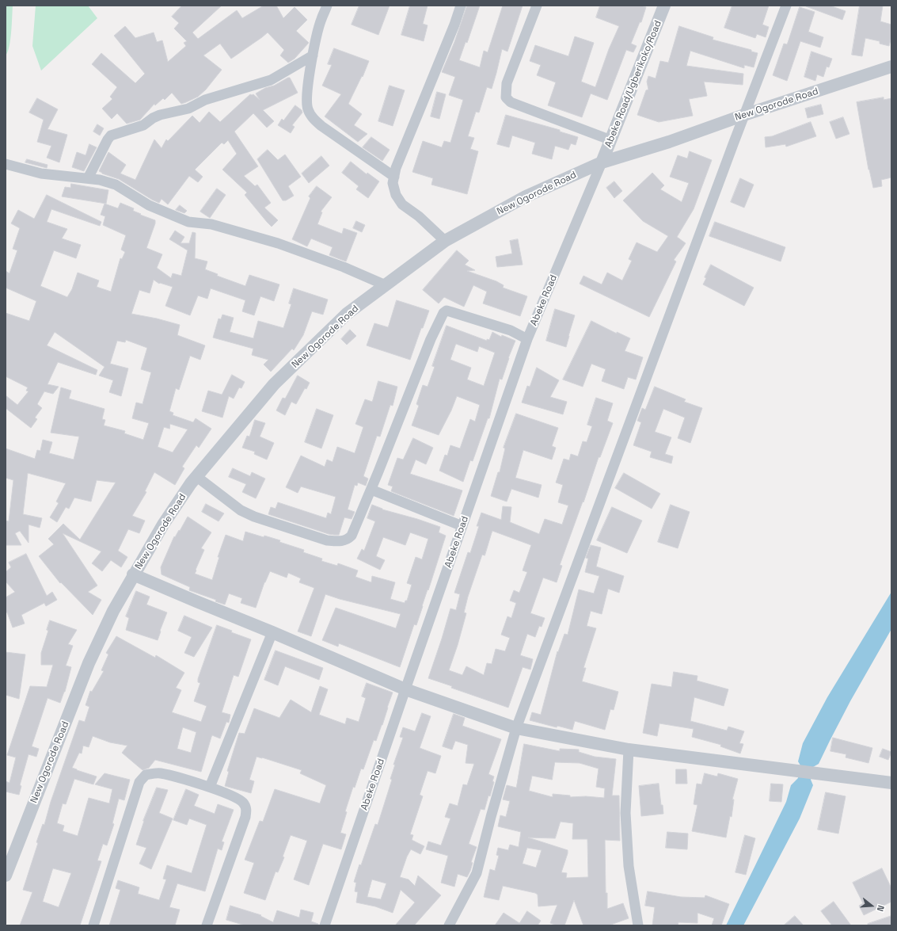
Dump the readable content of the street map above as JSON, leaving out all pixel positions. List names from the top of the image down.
{
  "streets": {
    "street": ["Abeke Road/Ugberikoko/Road", "New Ogorode Road", "Abeke Road"]
  },
  "crossings": [
    ["Abeke Road/Ugberikoko/Road", "New Ogorode Road"],
    ["Abeke Road/Ugberikoko/Road", "Abeke Road"],
    ["New Ogorode Road", "Abeke Road"]
  ],
  "north": "right"
}
